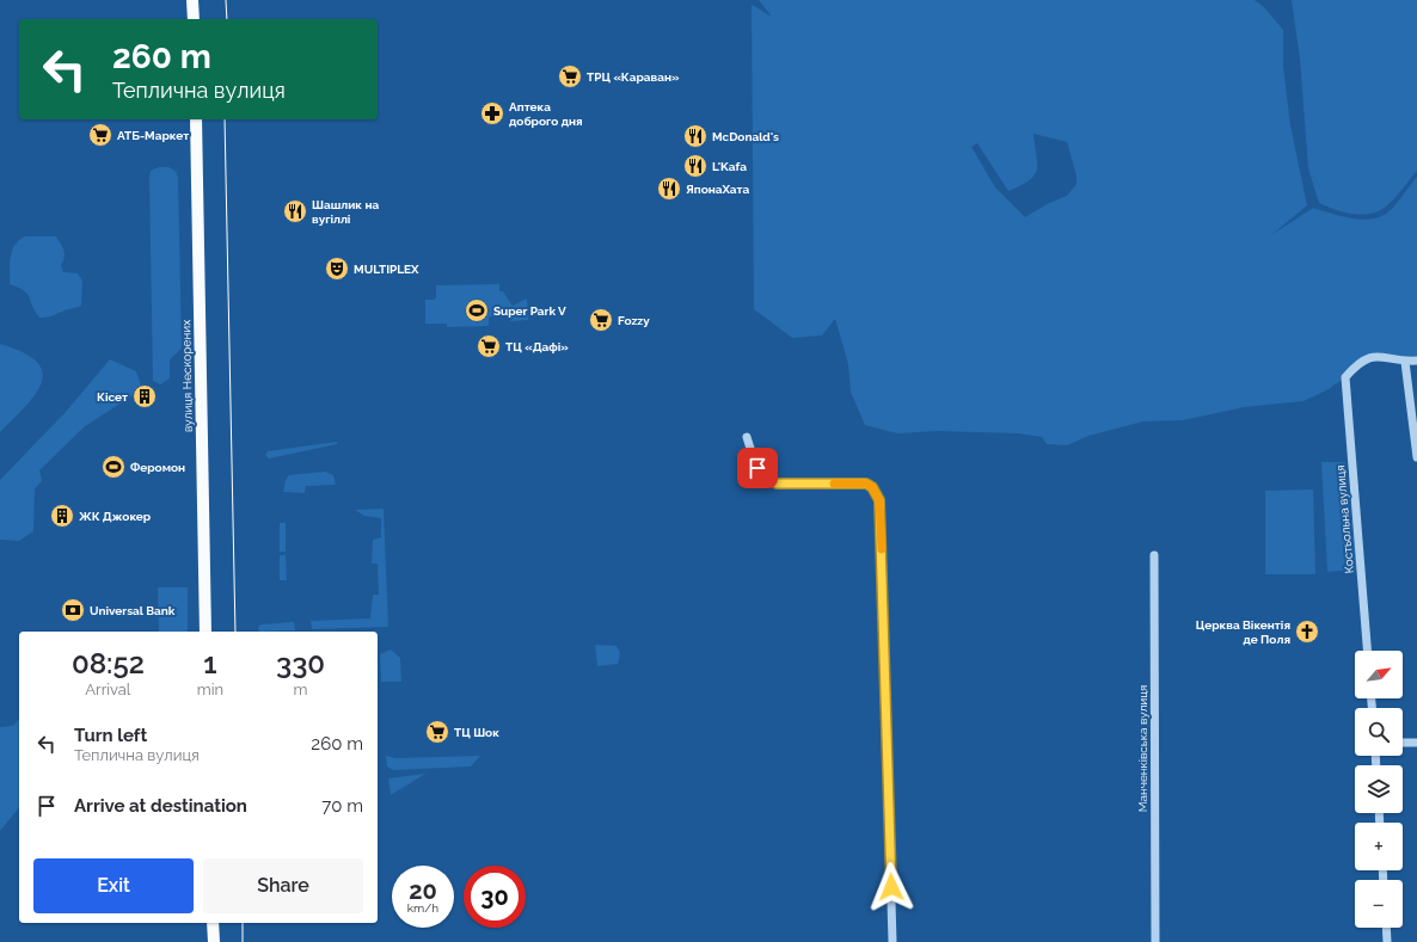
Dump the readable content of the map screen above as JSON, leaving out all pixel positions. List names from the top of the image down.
{
  "streets": {
    "main road": ["вулиця Нескорених"],
    "street": ["Костьольна вулиця", "Манченківська вулиця"]
  },
  "places": {
    "supermarket": [
      "ТРЦ «Караван»",
      "АТБ-Маркет",
      "Fozzy",
      "ТЦ «Дафі»",
      "ТЦ Шок"
    ],
    "pharmacy": ["Аптека доброго дня"],
    "restaurant": [
      "McDonald's",
      "L'Kafa",
      "ЯпонаХата",
      "Шашлик на вугіллі"
    ],
    "theatre": ["MULTIPLEX"],
    "sports": ["Super Park V", "Феромон"],
    "building": ["Кісет", "ЖК Джокер"],
    "bank": ["Universal Bank"],
    "church": ["Церква Вікентія де Поля"]
  },
  "north": "top right",
  "page": {
    "turn": ["260 m", "Теплична вулиця"],
    "eta": [
      "08:52",
      "Arrival",
      "1",
      "min",
      "330",
      "m"
    ],
    "map_buttons": ["+", "−"],
    "list": [
      {
        "name": "Turn left",
        "note": "Теплична вулиця",
        "value": "260 m"
      },
      {
        "name": "Arrive at destination",
        "value": "70 m"
      }
    ],
    "buttons": ["Exit", "Share"],
    "speed": "20 km/h",
    "limit": "30"
  }
}
